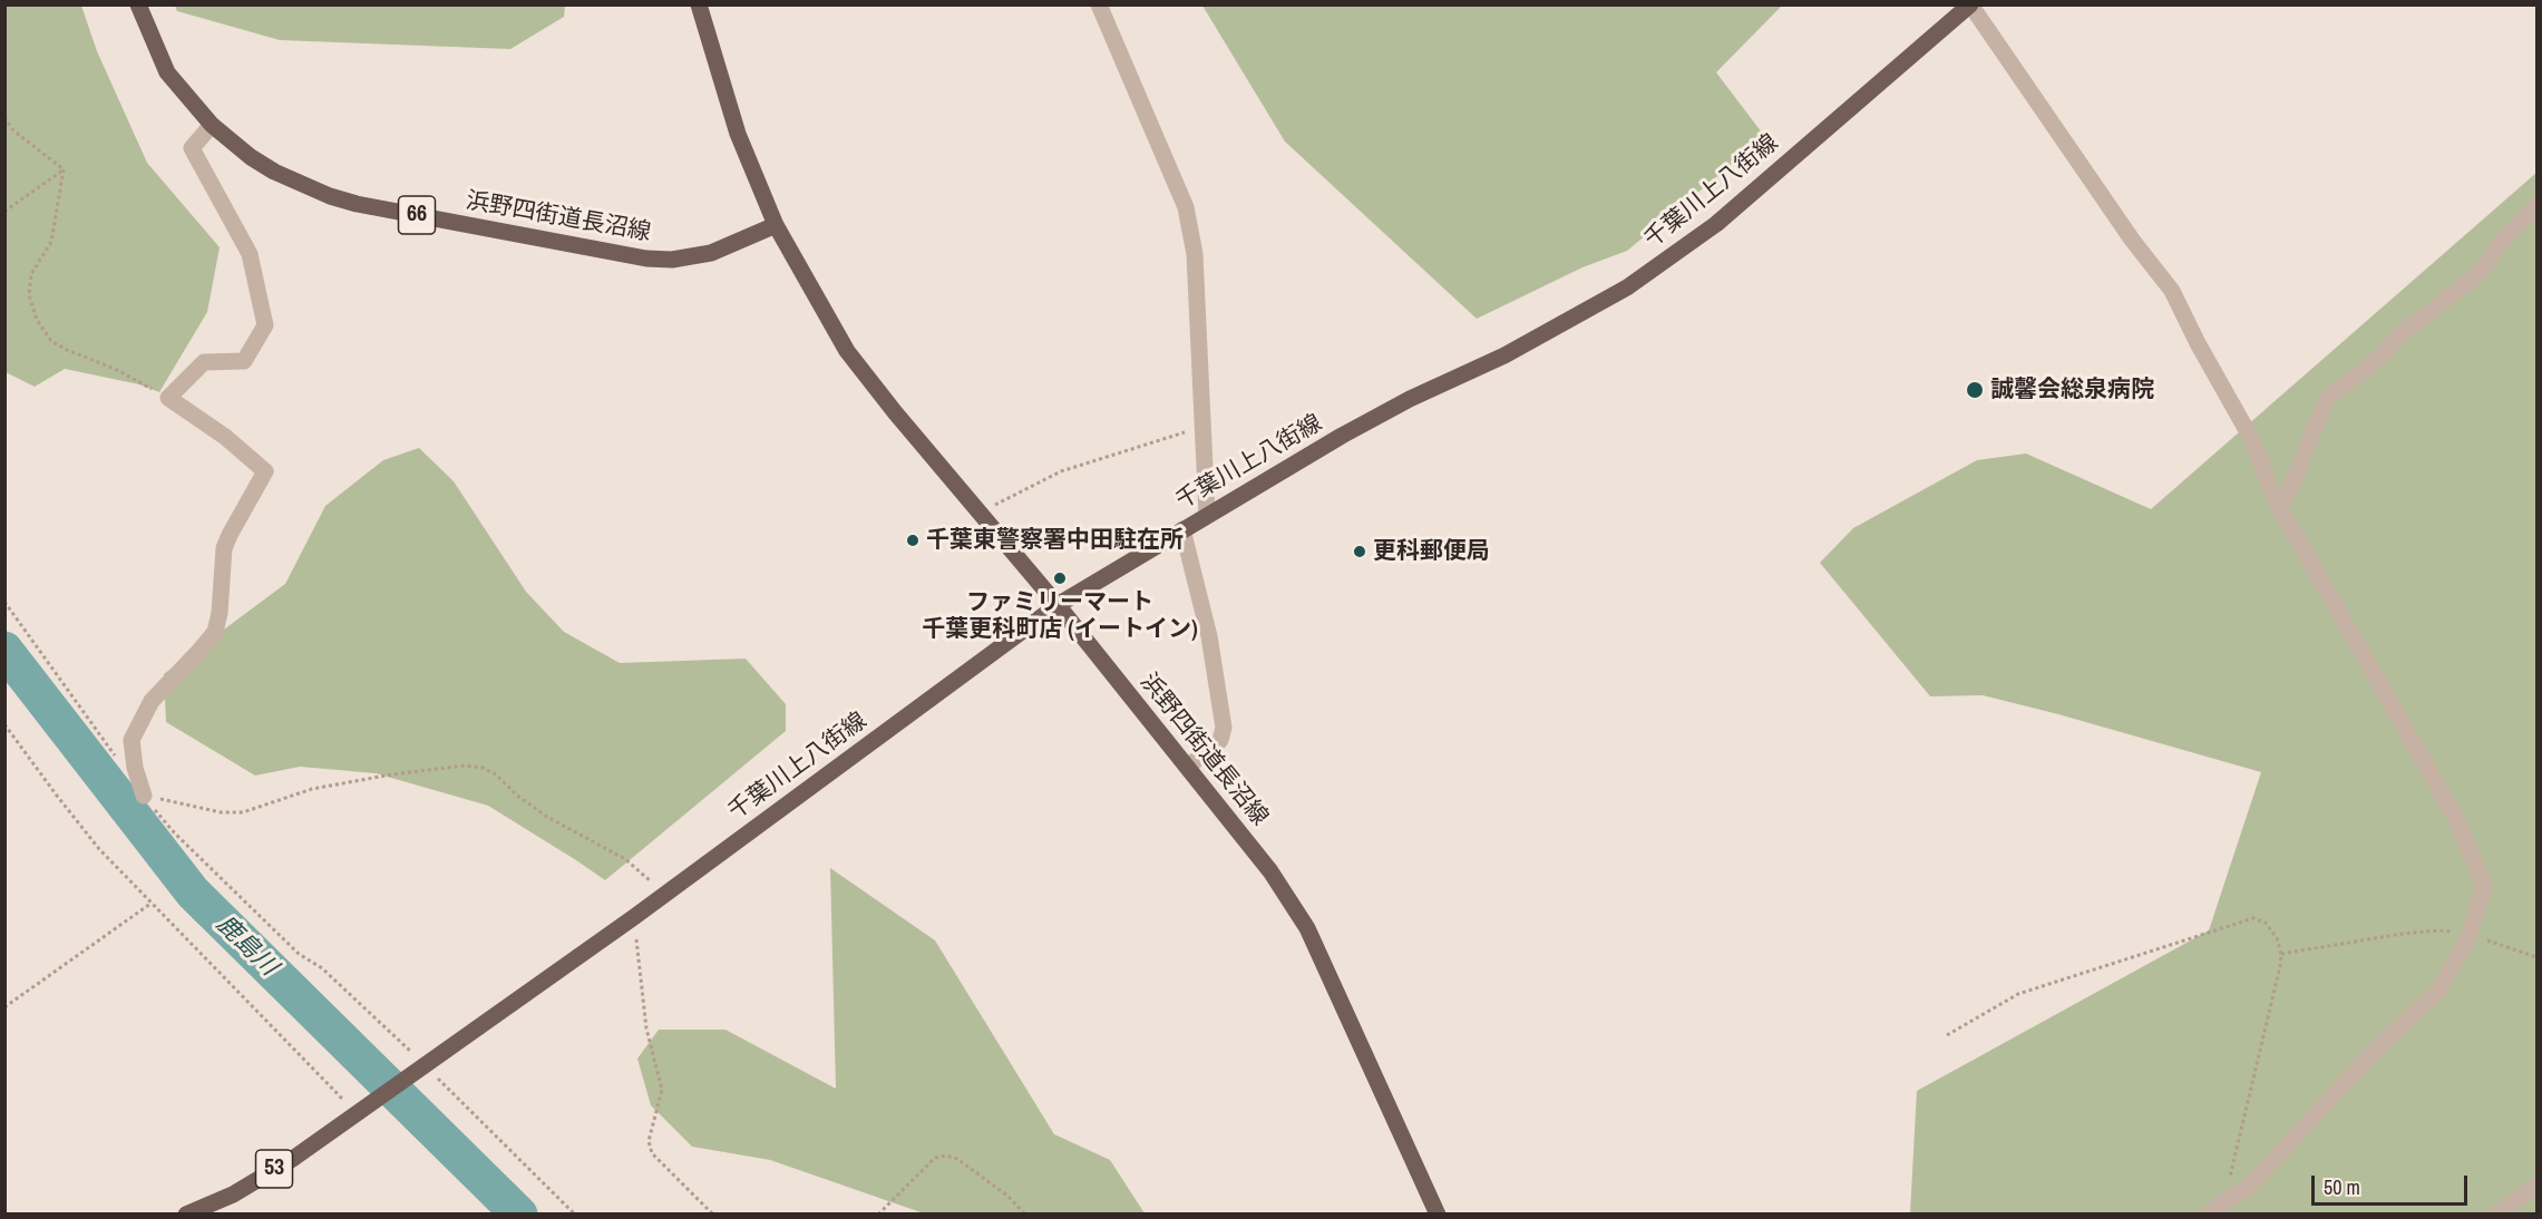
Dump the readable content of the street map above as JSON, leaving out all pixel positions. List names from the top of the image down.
{
  "streets": {
    "main road": [
      "千葉川上八街線",
      "66",
      "浜野四街道長沼線",
      "53"
    ]
  },
  "crossings": [
    ["千葉川上八街線", "浜野四街道長沼線"]
  ],
  "water": ["鹿島川"],
  "places": [
    "誠馨会総泉病院",
    "千葉東警察署中田駐在所",
    "更科郵便局",
    "ファミリーマート 千葉更科町店 (イートイン)"
  ],
  "scale_bar": "50 m"
}
